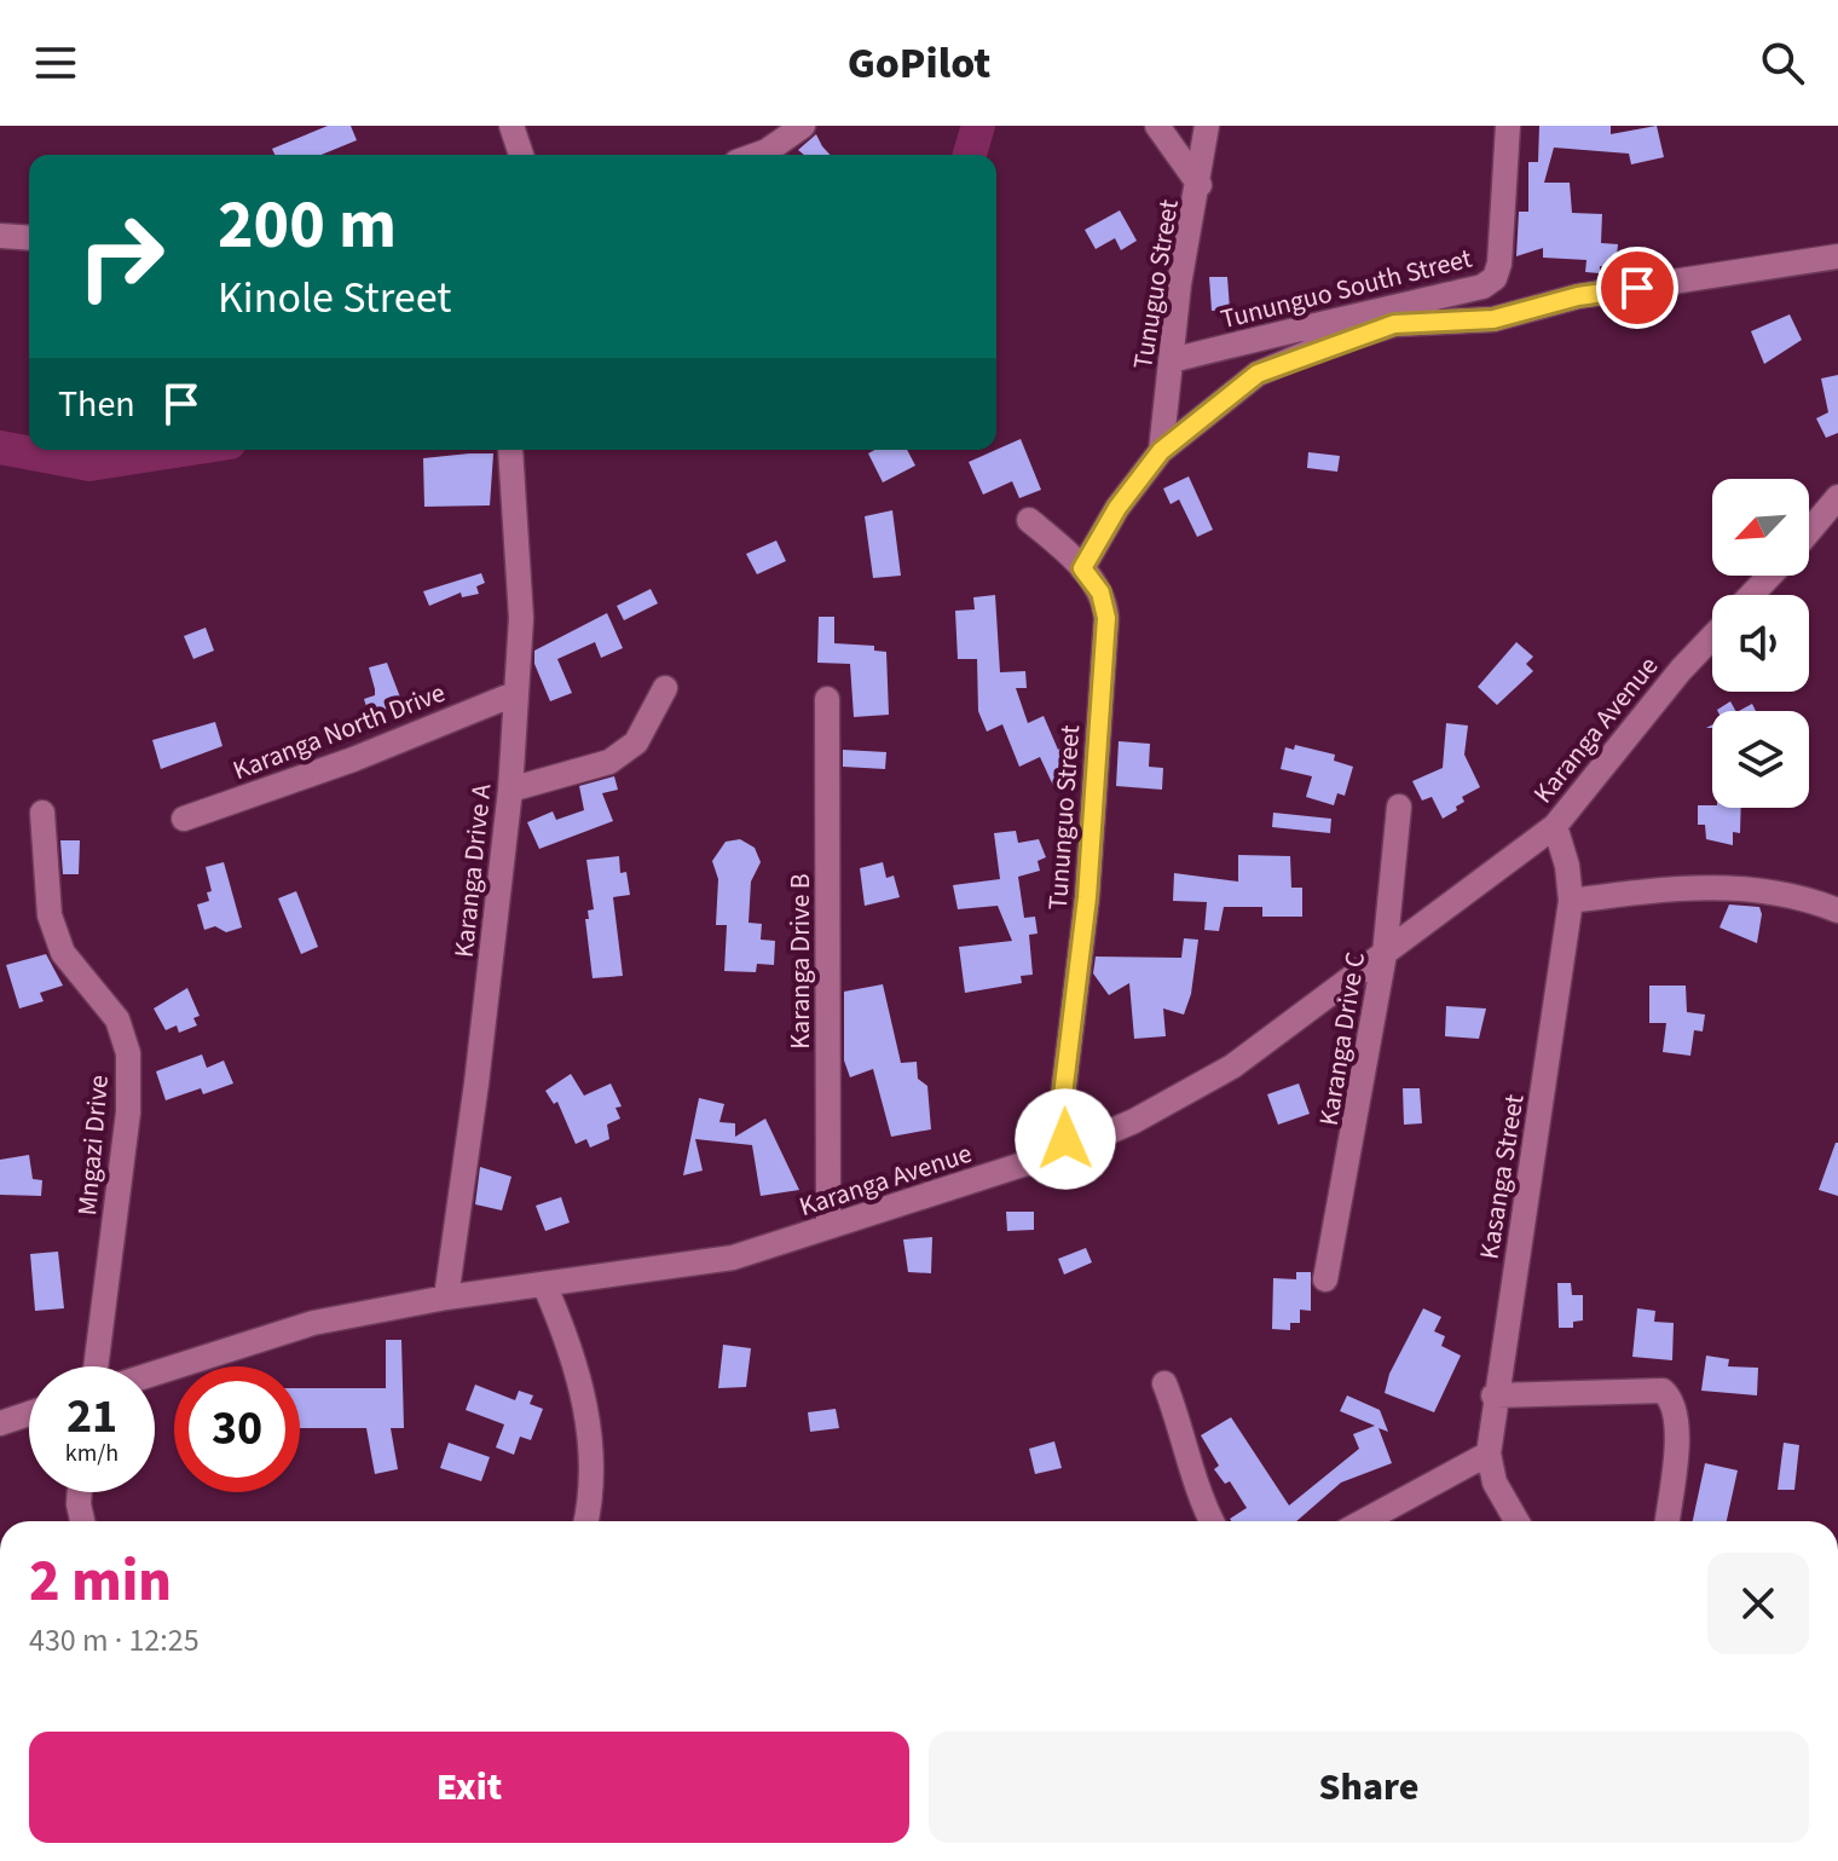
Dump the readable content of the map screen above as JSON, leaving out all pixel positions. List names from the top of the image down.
{
  "streets": {
    "street": [
      "Tunuguo Street",
      "Tununguo South Street",
      "Karanga Avenue",
      "Karanga North Drive",
      "Tununguo Street",
      "Karanga Drive A",
      "Karanga Drive B",
      "Karanga Drive C",
      "Mngazi Drive",
      "Kasanga Street"
    ]
  },
  "crossings": [
    ["Tunuguo Street", "Tununguo South Street"],
    ["Karanga Avenue", "Tununguo Street"],
    ["Karanga Avenue", "Karanga Drive A"],
    ["Karanga Avenue", "Karanga Drive B"],
    ["Karanga Avenue", "Karanga Drive C"],
    ["Karanga Avenue", "Kasanga Street"],
    ["Karanga North Drive", "Karanga Drive A"]
  ],
  "north": "bottom left",
  "page": {
    "header": "GoPilot",
    "turn": ["200 m", "Kinole Street"],
    "then": "Then",
    "speed": "21 km/h",
    "limit": "30",
    "heading": ["2 min", "430 m · 12:25"],
    "buttons": ["Exit", "Share"]
  }
}
